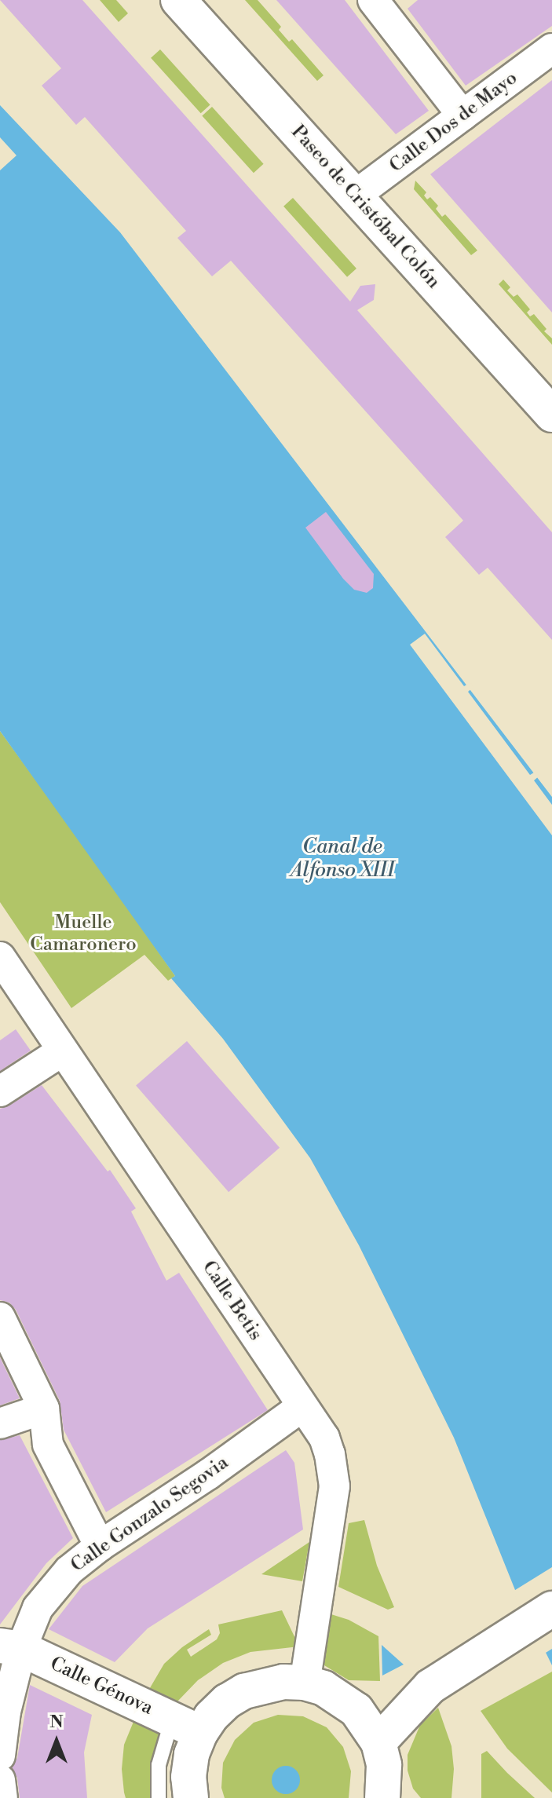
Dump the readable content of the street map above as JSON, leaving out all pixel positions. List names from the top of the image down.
{
  "streets": {
    "main road": ["Paseo de Cristóbal Colón", "Calle Génova"],
    "street": ["Calle Dos de Mayo", "Calle Betis", "Calle Gonzalo Segovia"]
  },
  "crossings": [
    ["Calle Dos de Mayo", "Paseo de Cristóbal Colón"],
    ["Calle Betis", "Calle Gonzalo Segovia"],
    ["Calle Gonzalo Segovia", "Calle Génova"]
  ],
  "water": ["Canal de Alfonso XIII"],
  "parks": ["Muelle Camaronero"],
  "north": "top"
}
